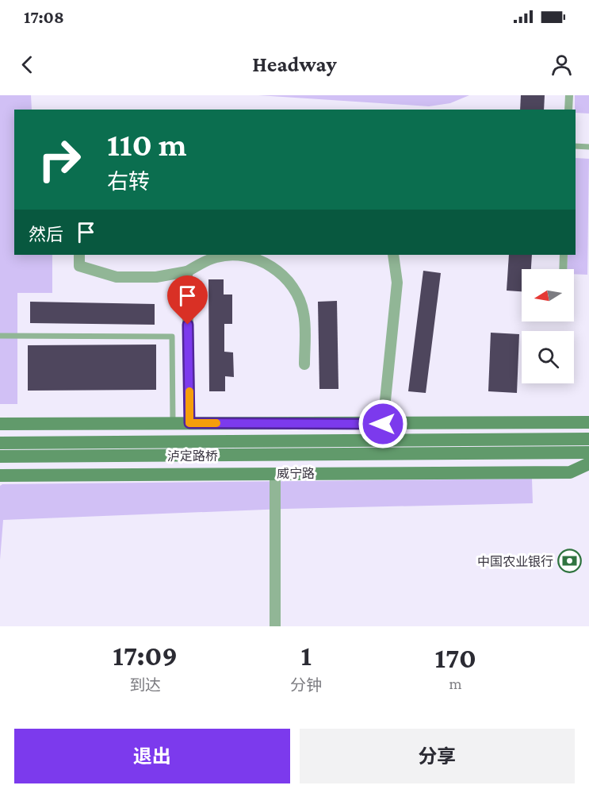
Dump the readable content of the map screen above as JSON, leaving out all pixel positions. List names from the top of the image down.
{
  "streets": {
    "main road": ["泸定路桥", "威宁路"]
  },
  "places": {
    "bank": ["中国农业银行"]
  },
  "north": "left",
  "page": {
    "status": "17:08",
    "header": "Headway",
    "turn": ["110 m", "右转"],
    "then": "然后",
    "eta": [
      "17:09",
      "到达",
      "1",
      "分钟",
      "170",
      "m"
    ],
    "buttons": ["退出", "分享"]
  }
}
